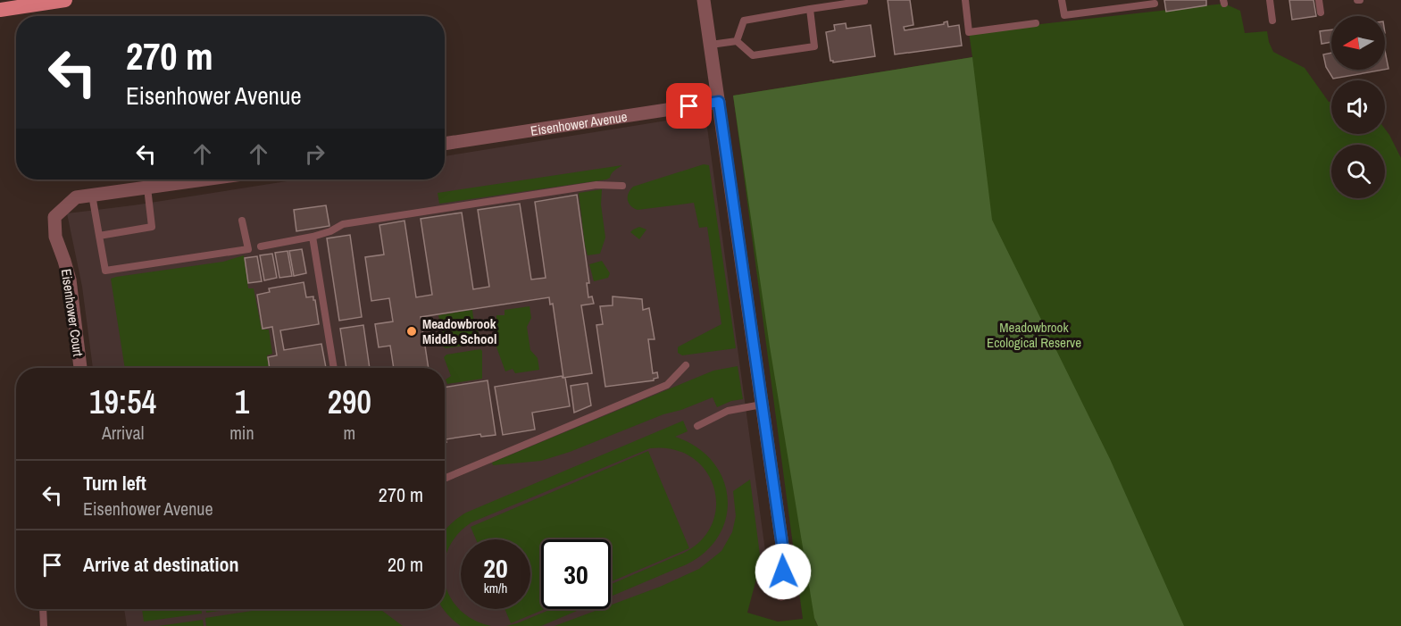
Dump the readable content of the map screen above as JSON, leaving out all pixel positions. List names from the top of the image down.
{
  "streets": {
    "street": ["Eisenhower Avenue", "Eisenhower Court"]
  },
  "parks": ["Meadowbrook Ecological Reserve"],
  "places": ["Meadowbrook Middle School"],
  "north": "left",
  "page": {
    "turn": ["270 m", "Eisenhower Avenue"],
    "eta": [
      "19:54",
      "Arrival",
      "1",
      "min",
      "290",
      "m"
    ],
    "list": [
      {
        "name": "Turn left",
        "note": "Eisenhower Avenue",
        "value": "270 m"
      },
      {
        "name": "Arrive at destination",
        "value": "20 m"
      }
    ],
    "speed": "20 km/h",
    "limit": "30"
  }
}
